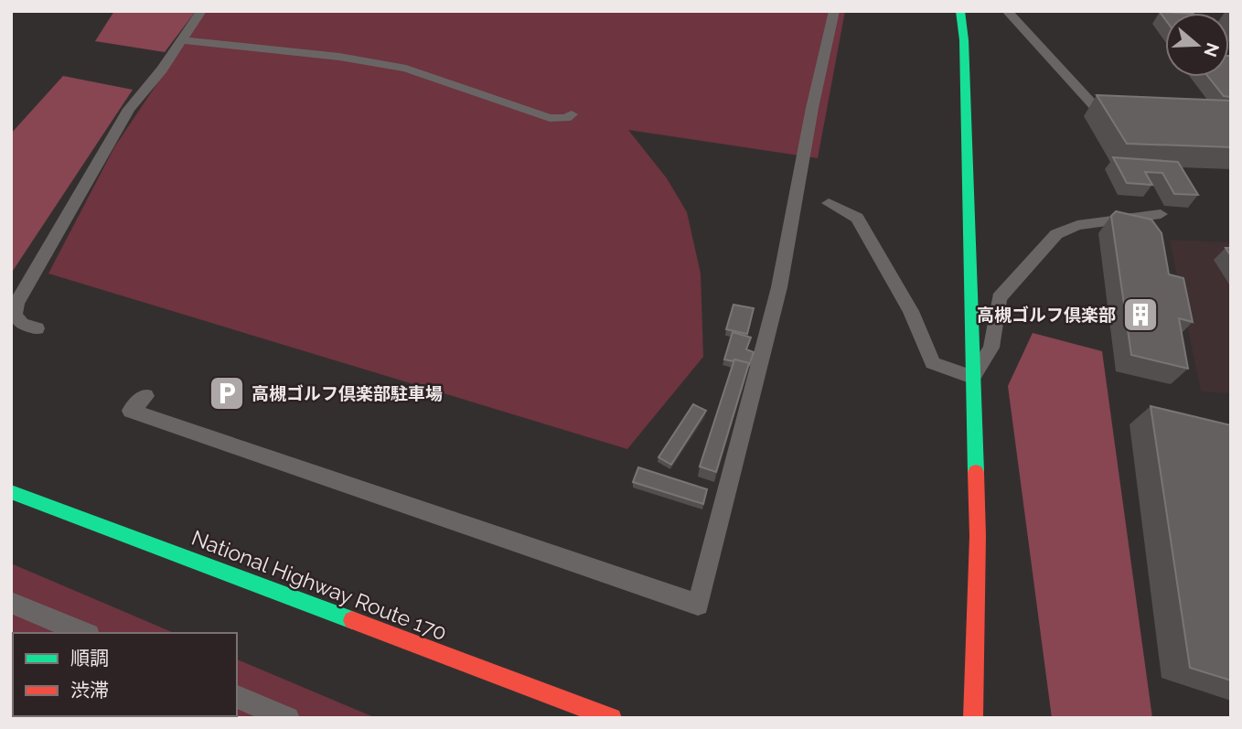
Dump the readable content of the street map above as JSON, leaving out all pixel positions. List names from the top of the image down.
{
  "streets": {
    "main road": ["National Highway Route 170"]
  },
  "places": {
    "building": ["高槻ゴルフ倶楽部"],
    "parking": ["高槻ゴルフ倶楽部駐車場"]
  },
  "legend": ["順調", "渋滞"],
  "north": "right"
}
